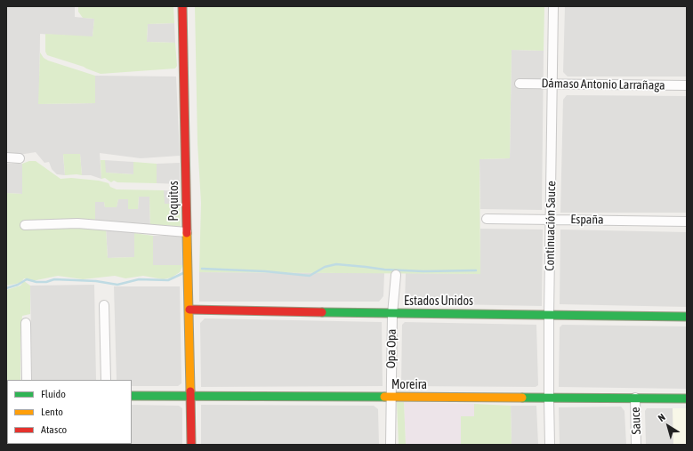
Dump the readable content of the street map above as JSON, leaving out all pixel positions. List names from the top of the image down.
{
  "streets": {
    "street": [
      "Dámaso Antonio Larrañaga",
      "Poquitos",
      "España",
      "Continuación Sauce",
      "Estados Unidos",
      "Opa Opa",
      "Moreira",
      "Sauce"
    ]
  },
  "crossings": [
    ["Dámaso Antonio Larrañaga", "Continuación Sauce"],
    ["Poquitos", "Estados Unidos"],
    ["Poquitos", "Moreira"],
    ["España", "Continuación Sauce"],
    ["Continuación Sauce", "Estados Unidos"],
    ["Continuación Sauce", "Moreira"],
    ["Estados Unidos", "Opa Opa"],
    ["Opa Opa", "Moreira"],
    ["Moreira", "Sauce"]
  ],
  "legend": ["Fluido", "Lento", "Atasco"],
  "north": "top left"
}
